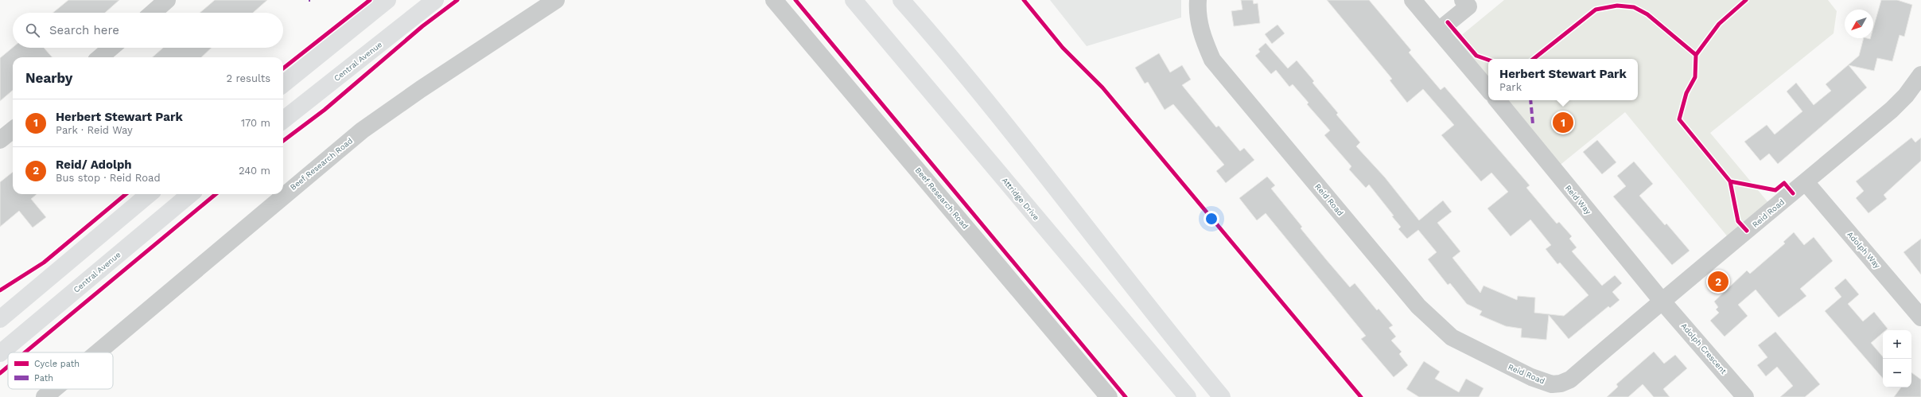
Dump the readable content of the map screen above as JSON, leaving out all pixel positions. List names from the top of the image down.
{
  "streets": {
    "main road": ["Central Avenue", "Attridge Drive"],
    "street": [
      "Beef Research Road",
      "Reid Road",
      "Reid Way",
      "Adolph Way",
      "Adolph Crescent"
    ]
  },
  "crossings": [
    ["Reid Road", "Reid Way"],
    ["Reid Road", "Adolph Way"],
    ["Reid Road", "Adolph Crescent"],
    ["Reid Way", "Adolph Crescent"]
  ],
  "legend": ["Cycle path", "Path"],
  "north": "bottom left",
  "page": {
    "search": "Search here",
    "heading": ["Nearby", "2 results"],
    "popup": ["Herbert Stewart Park", "Park"],
    "list": [
      {
        "mark": "1",
        "name": "Herbert Stewart Park",
        "note": "Park · Reid Way",
        "value": "170 m"
      },
      {
        "mark": "2",
        "name": "Reid/ Adolph",
        "note": "Bus stop · Reid Road",
        "value": "240 m"
      }
    ],
    "pins": ["1", "2"],
    "map_buttons": ["+", "−"]
  }
}
